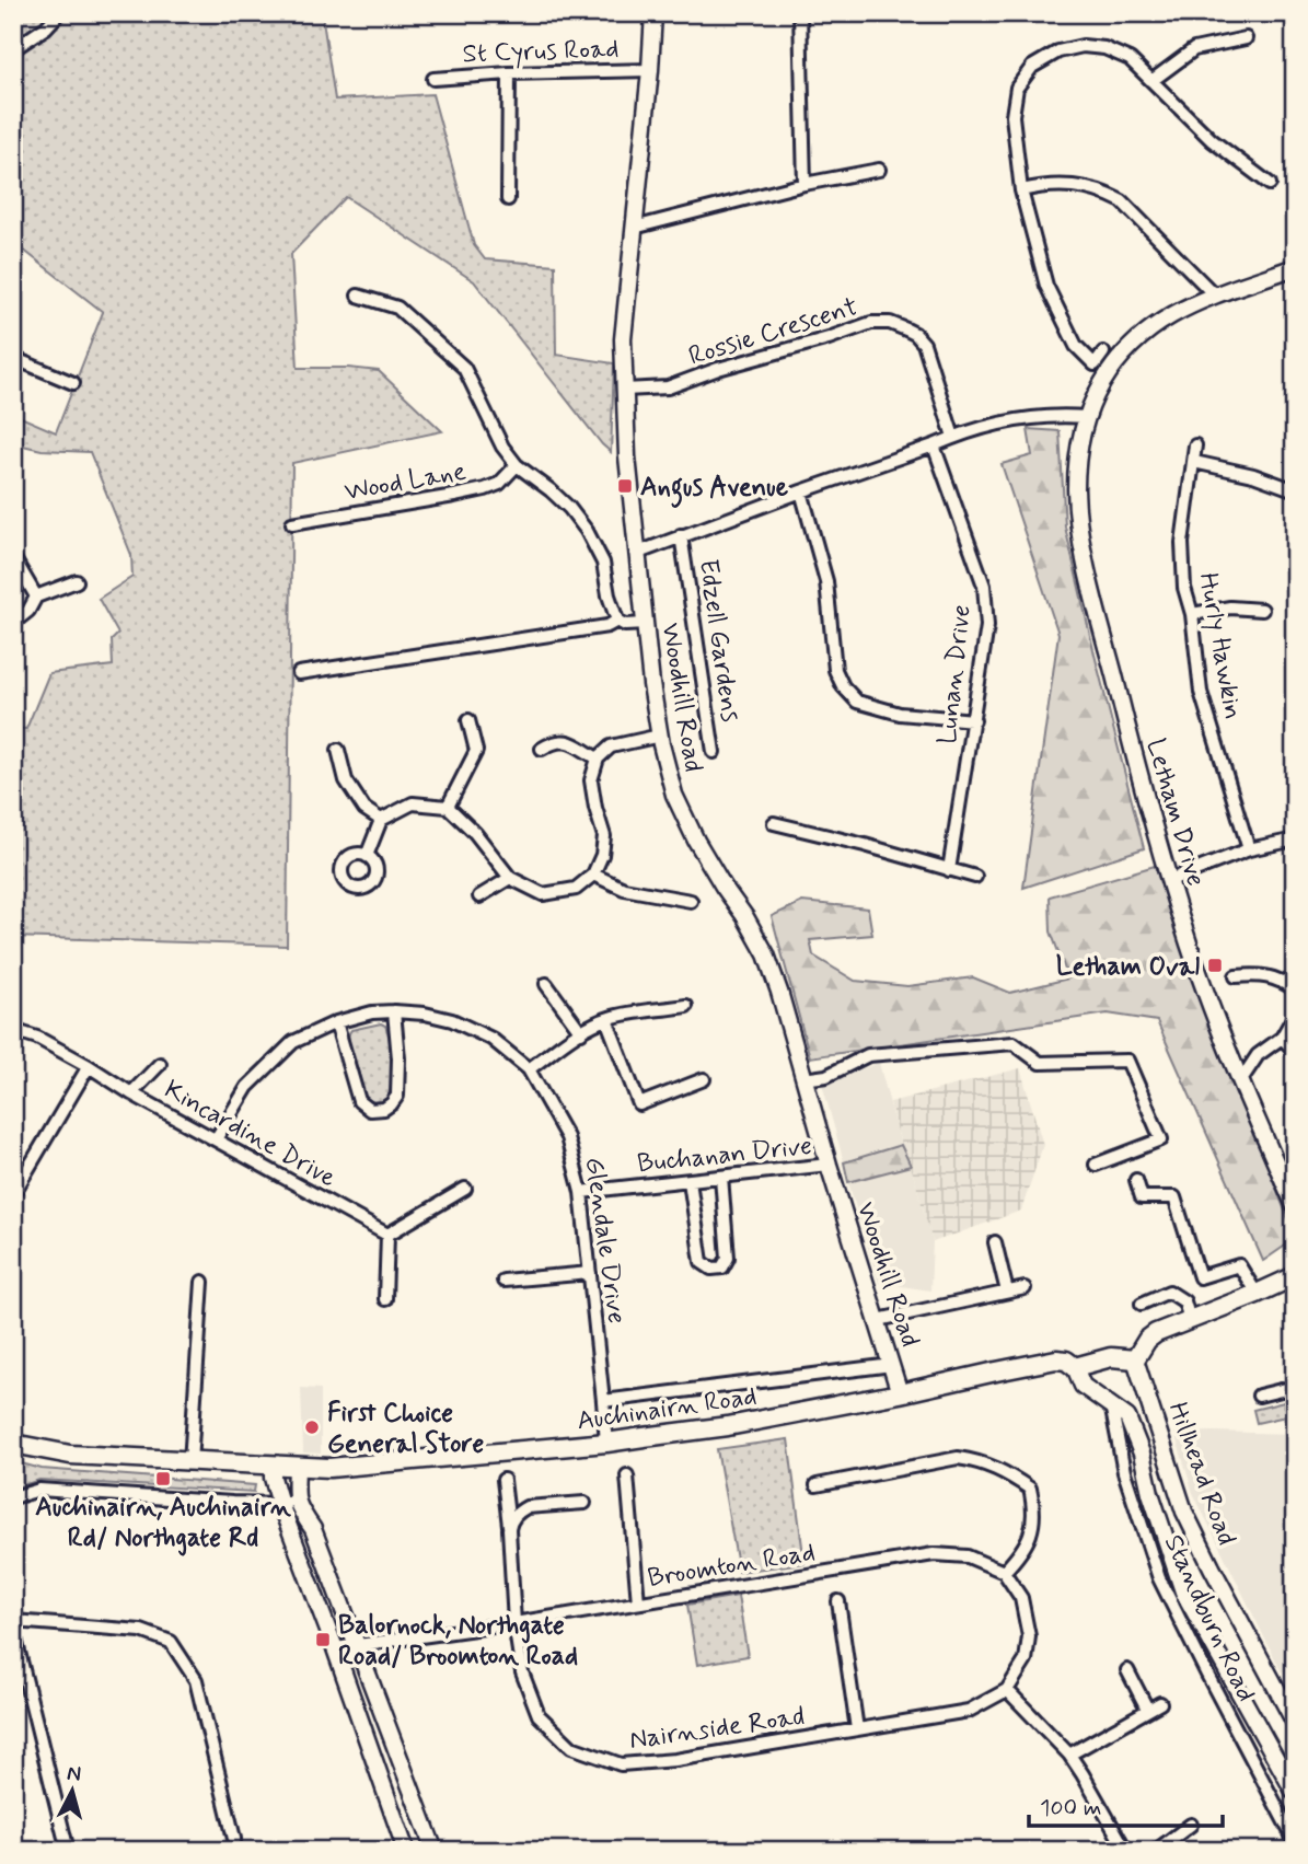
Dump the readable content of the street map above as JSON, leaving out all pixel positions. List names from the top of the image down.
{
  "streets": {
    "main road": ["Auchinairn Road"],
    "street": [
      "St Cyrus Road",
      "Rossie Crescent",
      "Wood Lane",
      "Edzell Gardens",
      "Hurly Hawkin",
      "Lunan Drive",
      "Woodhill Road",
      "Letham Drive",
      "Kincardine Drive",
      "Buchanan Drive",
      "Glendale Drive",
      "Hillhead Road",
      "Broomton Road",
      "Standburn Road",
      "Nairnside Road"
    ]
  },
  "crossings": [
    ["St Cyrus Road", "Woodhill Road"],
    ["Rossie Crescent", "Woodhill Road"],
    ["Woodhill Road", "Buchanan Drive"],
    ["Woodhill Road", "Auchinairn Road"],
    ["Kincardine Drive", "Glendale Drive"],
    ["Buchanan Drive", "Glendale Drive"],
    ["Glendale Drive", "Auchinairn Road"],
    ["Auchinairn Road", "Hillhead Road"],
    ["Auchinairn Road", "Standburn Road"],
    ["Broomton Road", "Nairnside Road"]
  ],
  "places": {
    "transit": [
      "Angus Avenue",
      "Letham Oval",
      "Auchinairn, Auchinairn Rd/ Northgate Rd",
      "Balornock, Northgate Road/ Broomton Road"
    ],
    "other": ["First Choice General Store"]
  },
  "scale_bar": "100 m",
  "north": "top"
}
